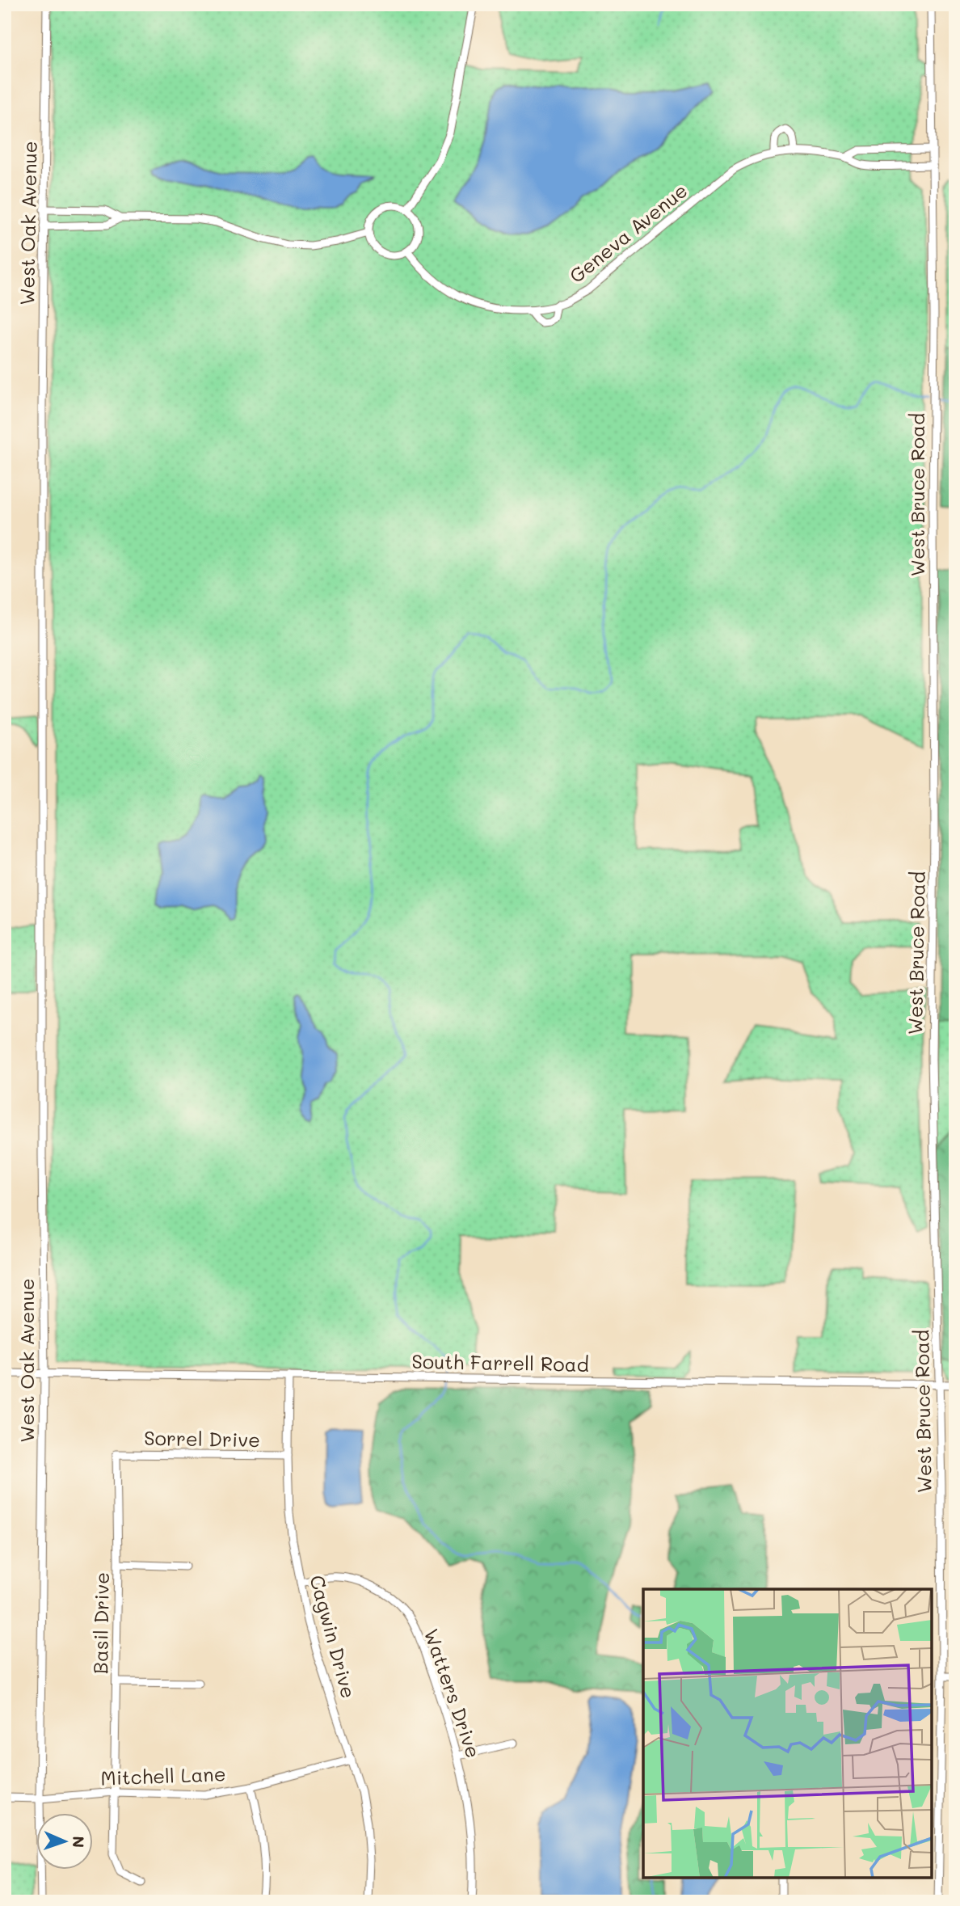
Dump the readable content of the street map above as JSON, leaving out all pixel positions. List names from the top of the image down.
{
  "streets": {
    "street": [
      "West Oak Avenue",
      "Geneva Avenue",
      "West Bruce Road",
      "South Farrell Road",
      "Sorrel Drive",
      "Basil Drive",
      "Cagwin Drive",
      "Watters Drive",
      "Mitchell Lane"
    ]
  },
  "crossings": [
    ["West Oak Avenue", "South Farrell Road"],
    ["West Oak Avenue", "Mitchell Lane"],
    ["Geneva Avenue", "West Bruce Road"],
    ["West Bruce Road", "South Farrell Road"],
    ["South Farrell Road", "Cagwin Drive"],
    ["Sorrel Drive", "Basil Drive"],
    ["Sorrel Drive", "Cagwin Drive"],
    ["Basil Drive", "Mitchell Lane"],
    ["Cagwin Drive", "Watters Drive"],
    ["Cagwin Drive", "Mitchell Lane"]
  ],
  "north": "right"
}
